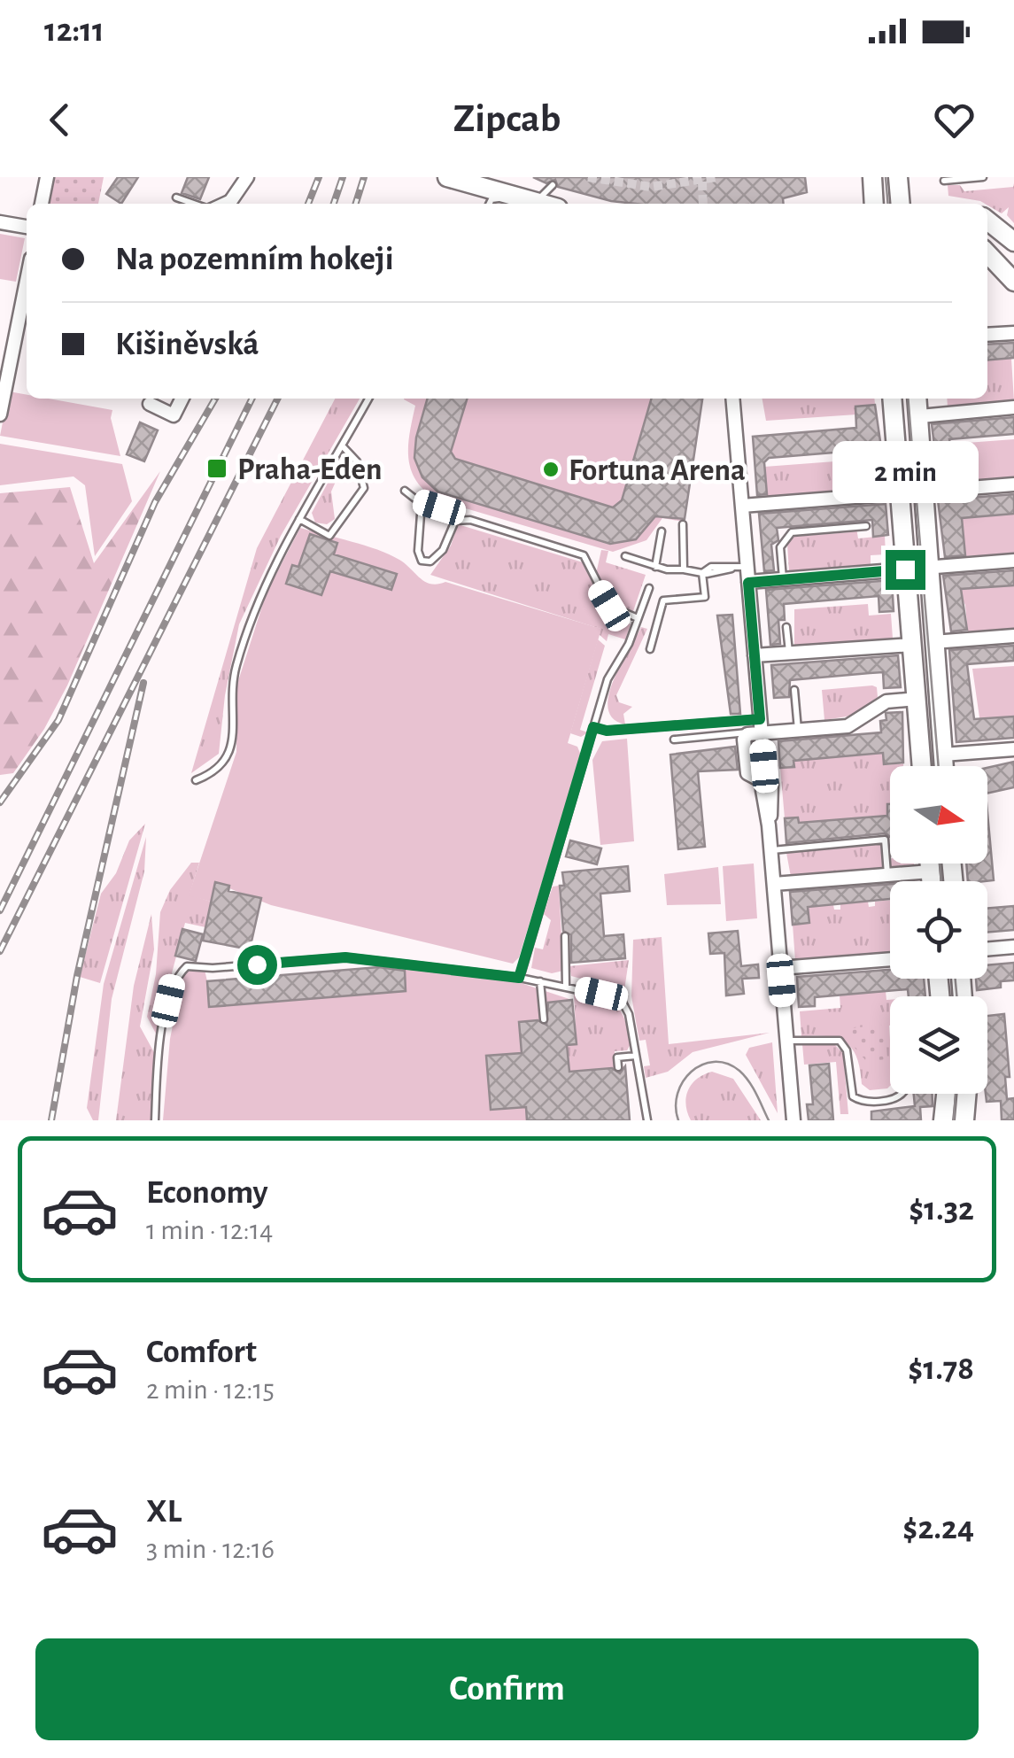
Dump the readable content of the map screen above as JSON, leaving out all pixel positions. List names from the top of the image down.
{
  "places": {
    "transit": ["Praha-Eden"],
    "other": ["Fortuna Arena"]
  },
  "north": "right",
  "page": {
    "status": "12:11",
    "header": "Zipcab",
    "banner": ["Na pozemním hokeji", "Kišiněvská"],
    "bubble": "2 min",
    "list": [
      {
        "name": "Economy",
        "note": "1 min · 12:14",
        "value": "$1.32"
      },
      {
        "name": "Comfort",
        "note": "2 min · 12:15",
        "value": "$1.78"
      },
      {
        "name": "XL",
        "note": "3 min · 12:16",
        "value": "$2.24"
      }
    ],
    "buttons": "Confirm"
  }
}
